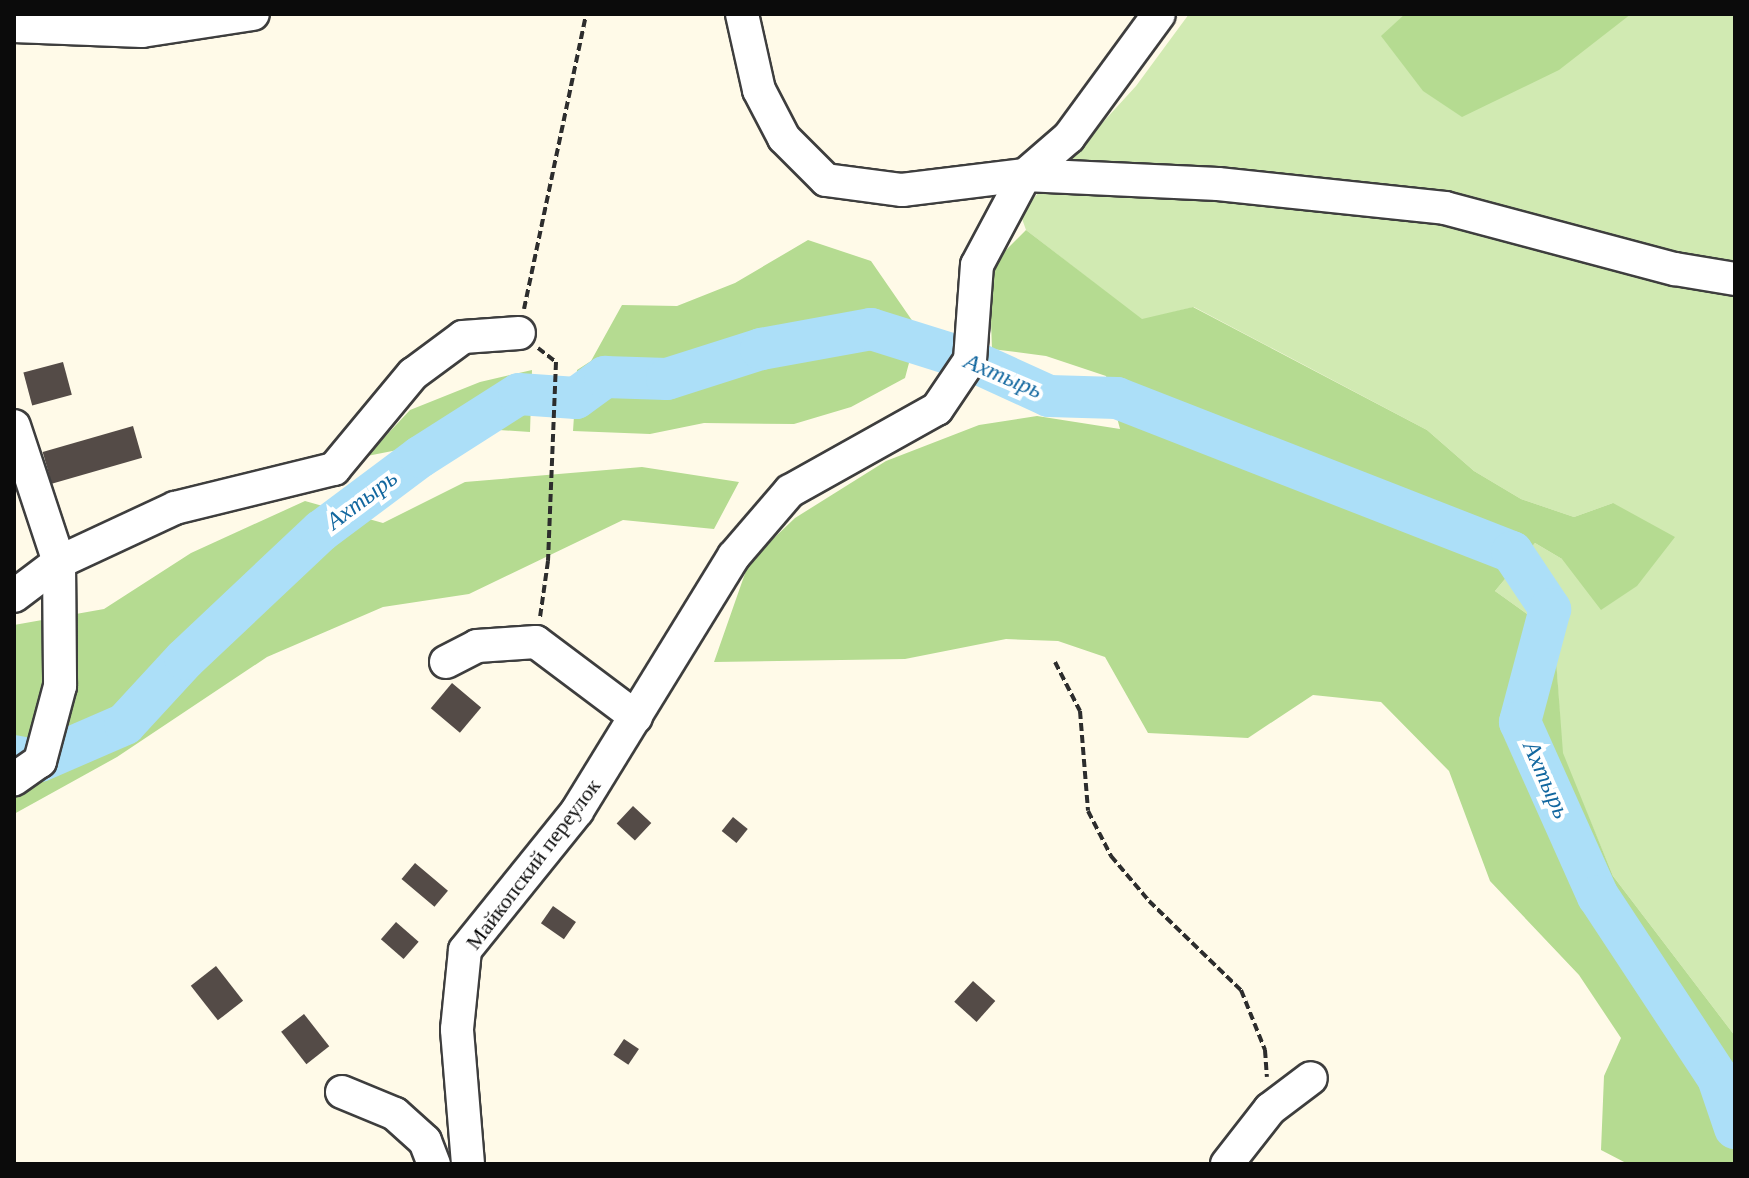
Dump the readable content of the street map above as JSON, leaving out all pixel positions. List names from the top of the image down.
{
  "streets": {
    "street": ["Майкопский переулок"]
  },
  "water": ["Ахтырь"]
}
